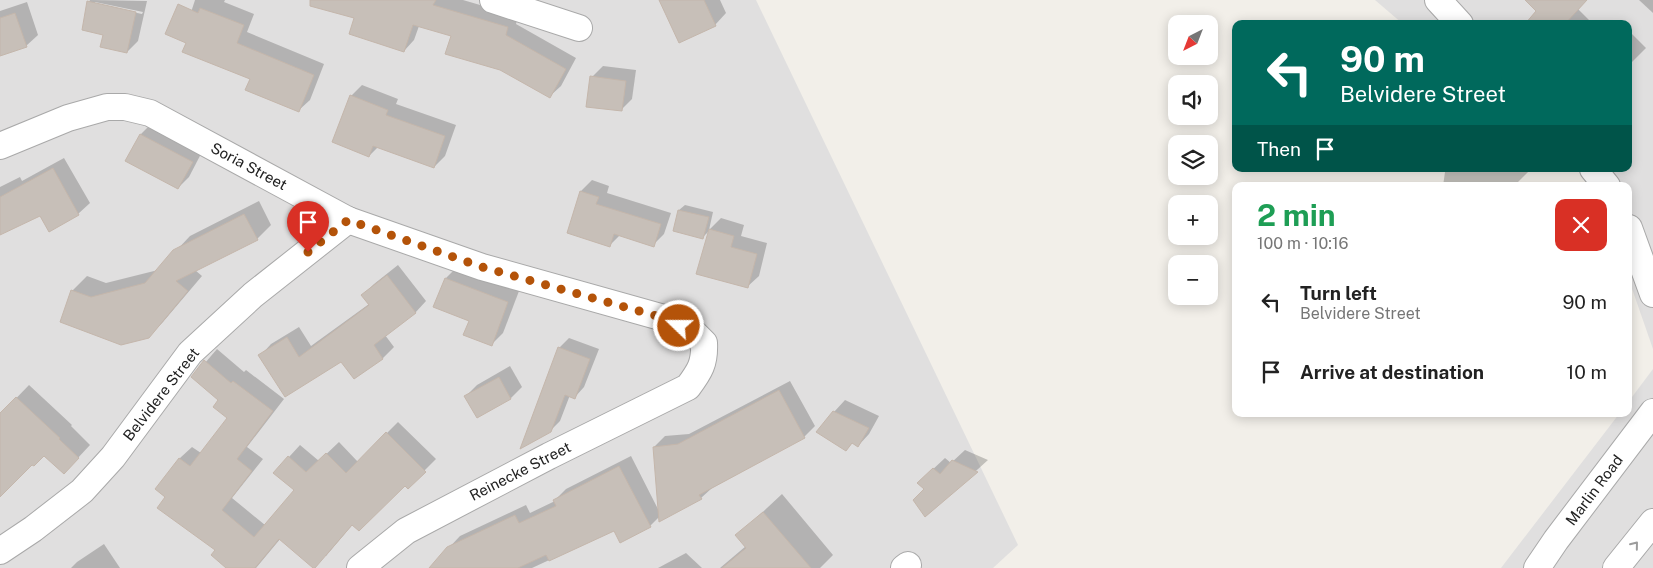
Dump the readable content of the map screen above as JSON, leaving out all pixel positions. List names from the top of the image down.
{
  "streets": {
    "street": [
      "Soria Street",
      "Belvidere Street",
      "Reinecke Street",
      "Marlin Road"
    ]
  },
  "crossings": [
    ["Soria Street", "Belvidere Street"],
    ["Soria Street", "Reinecke Street"]
  ],
  "north": "bottom left",
  "page": {
    "map_buttons": ["+", "−"],
    "turn": ["90 m", "Belvidere Street"],
    "then": "Then",
    "heading": ["2 min", "100 m · 10:16"],
    "list": [
      {
        "name": "Turn left",
        "note": "Belvidere Street",
        "value": "90 m"
      },
      {
        "name": "Arrive at destination",
        "value": "10 m"
      }
    ]
  }
}
